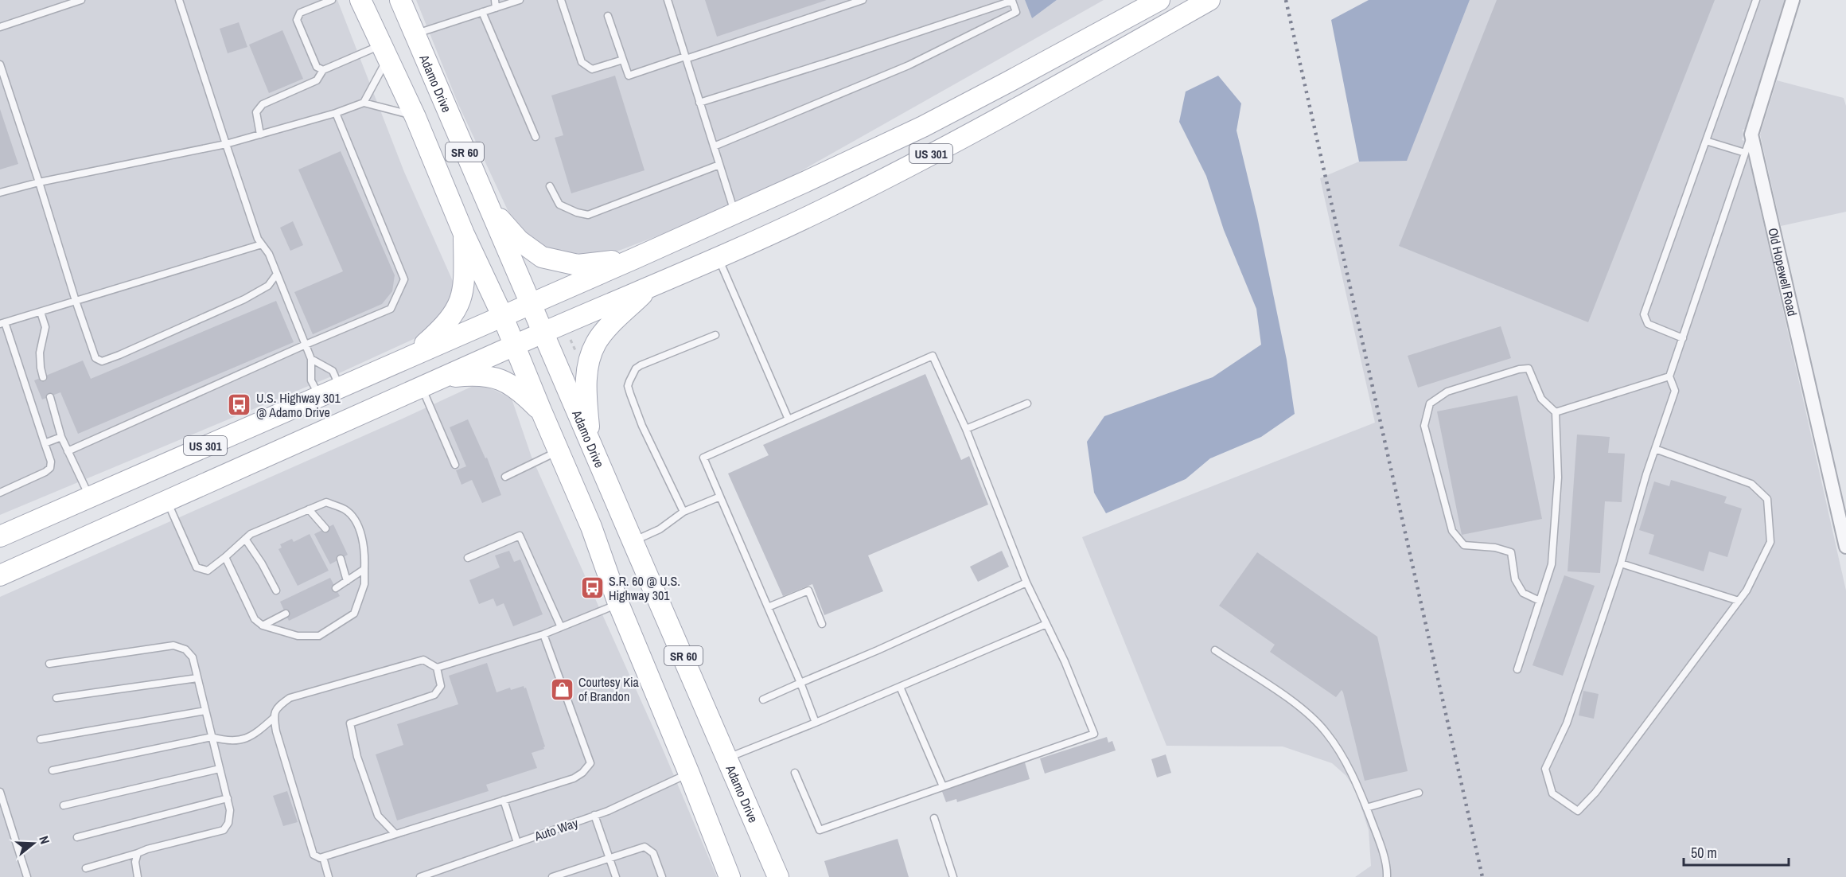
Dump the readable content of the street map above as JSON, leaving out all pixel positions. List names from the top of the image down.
{
  "streets": {
    "main road": ["Adamo Drive", "SR 60", "US 301"],
    "street": ["Old Hopewell Road"],
    "lane": ["Auto Way"]
  },
  "crossings": [
    ["Adamo Drive", "US 301"],
    ["SR 60", "US 301"],
    ["SR 60", "Auto Way"]
  ],
  "places": {
    "bus stop": ["U.S. Highway 301 @ Adamo Drive", "S.R. 60 @ U.S. Highway 301"],
    "shop": ["Courtesy Kia of Brandon"]
  },
  "scale_bar": "50 m",
  "north": "right"
}
